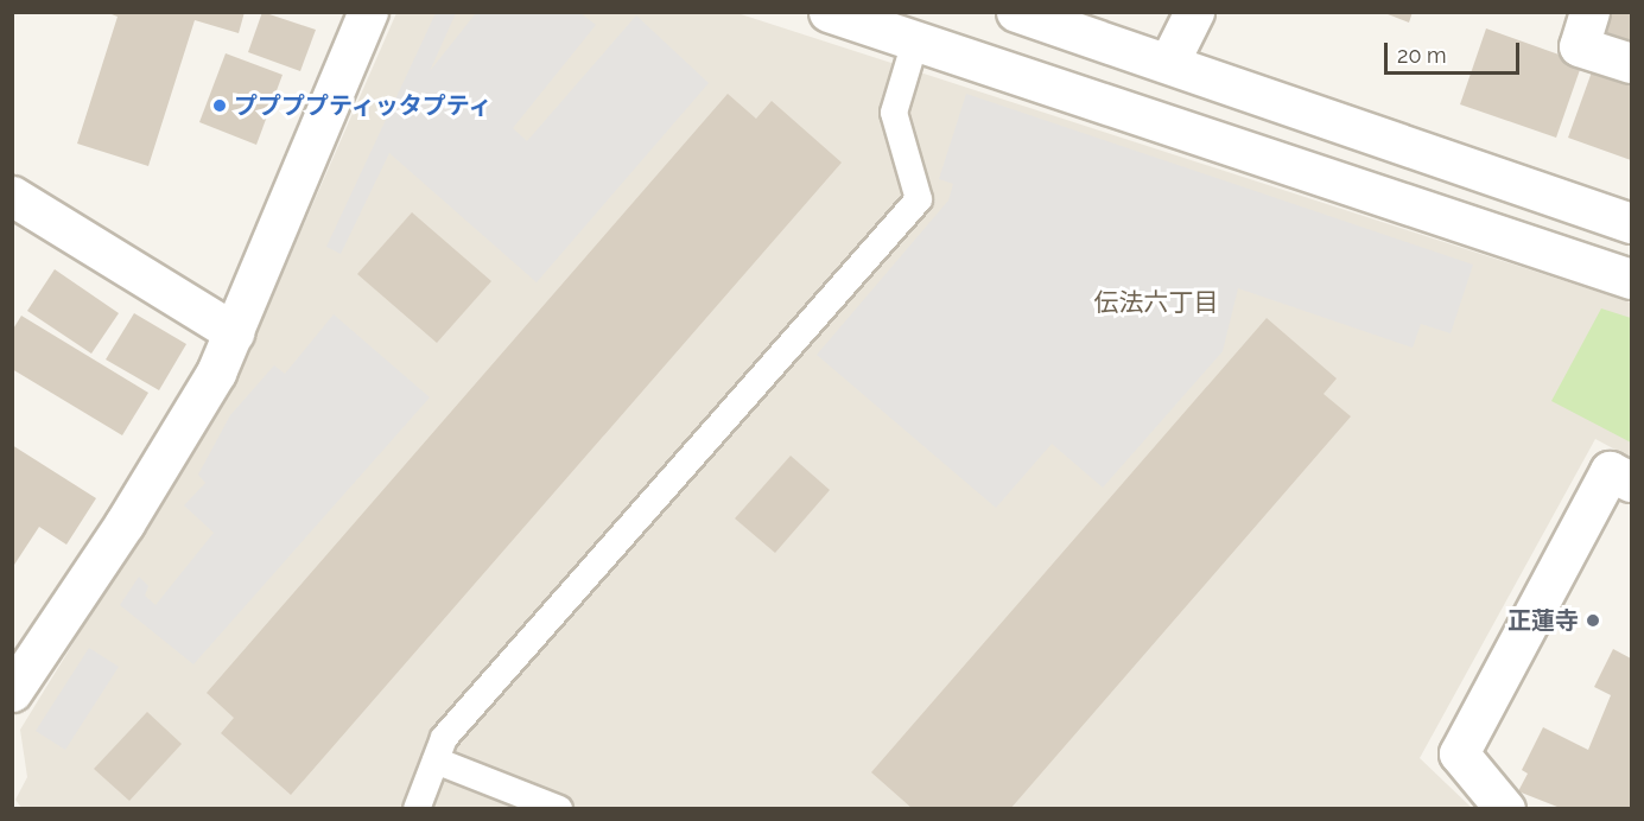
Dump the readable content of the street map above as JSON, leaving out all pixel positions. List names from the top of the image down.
{
  "districts": ["伝法六丁目"],
  "places": ["ププププティッタプティ", "正蓮寺"],
  "scale_bar": "20 m"
}
